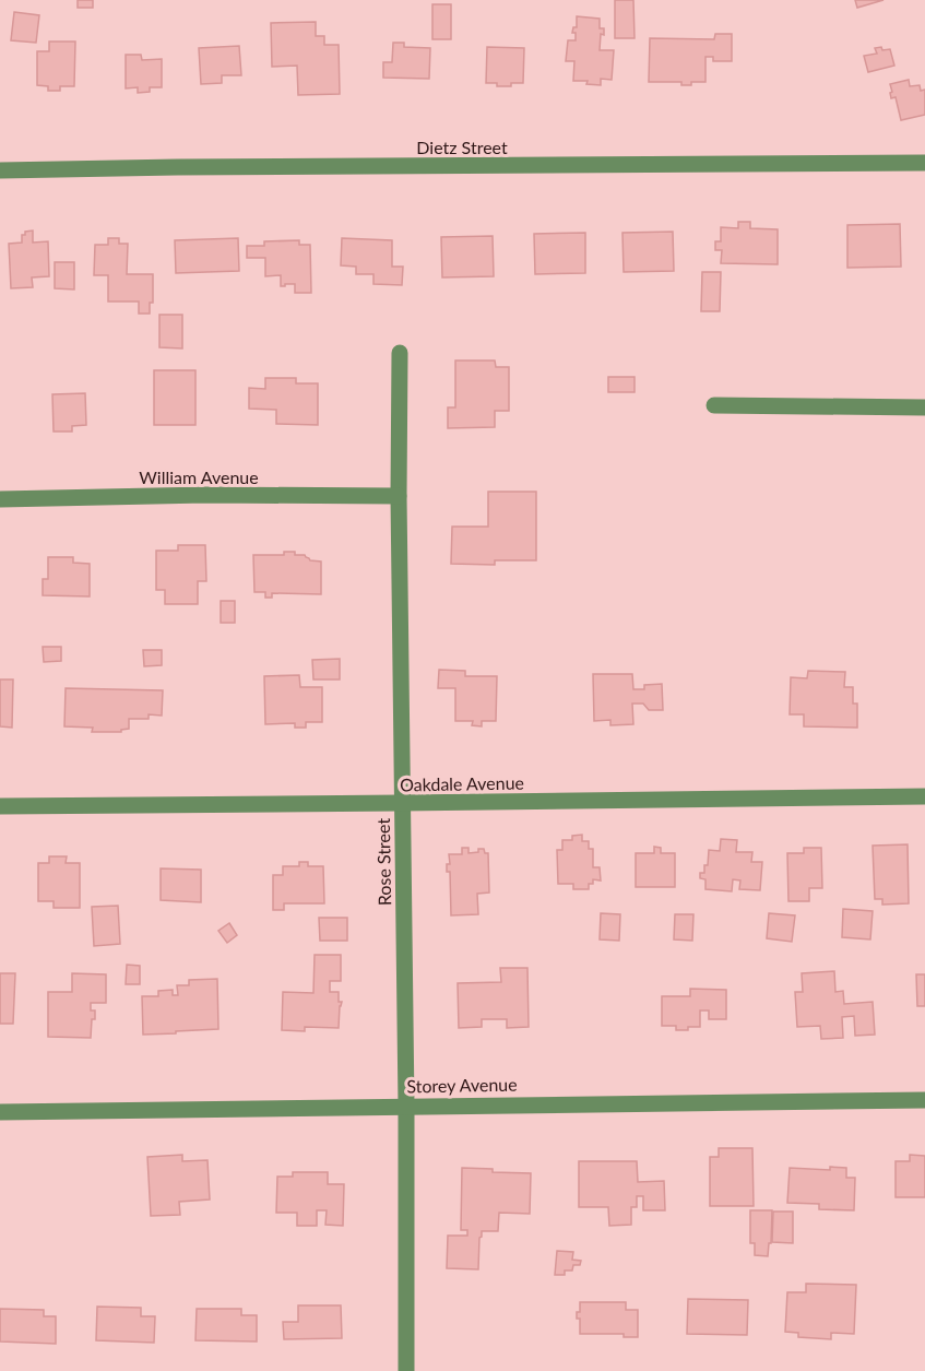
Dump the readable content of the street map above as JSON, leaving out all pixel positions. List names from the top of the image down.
{
  "streets": {
    "street": [
      "Dietz Street",
      "William Avenue",
      "Oakdale Avenue",
      "Rose Street",
      "Storey Avenue"
    ]
  },
  "crossings": [
    ["William Avenue", "Rose Street"],
    ["Oakdale Avenue", "Rose Street"],
    ["Rose Street", "Storey Avenue"]
  ]
}
